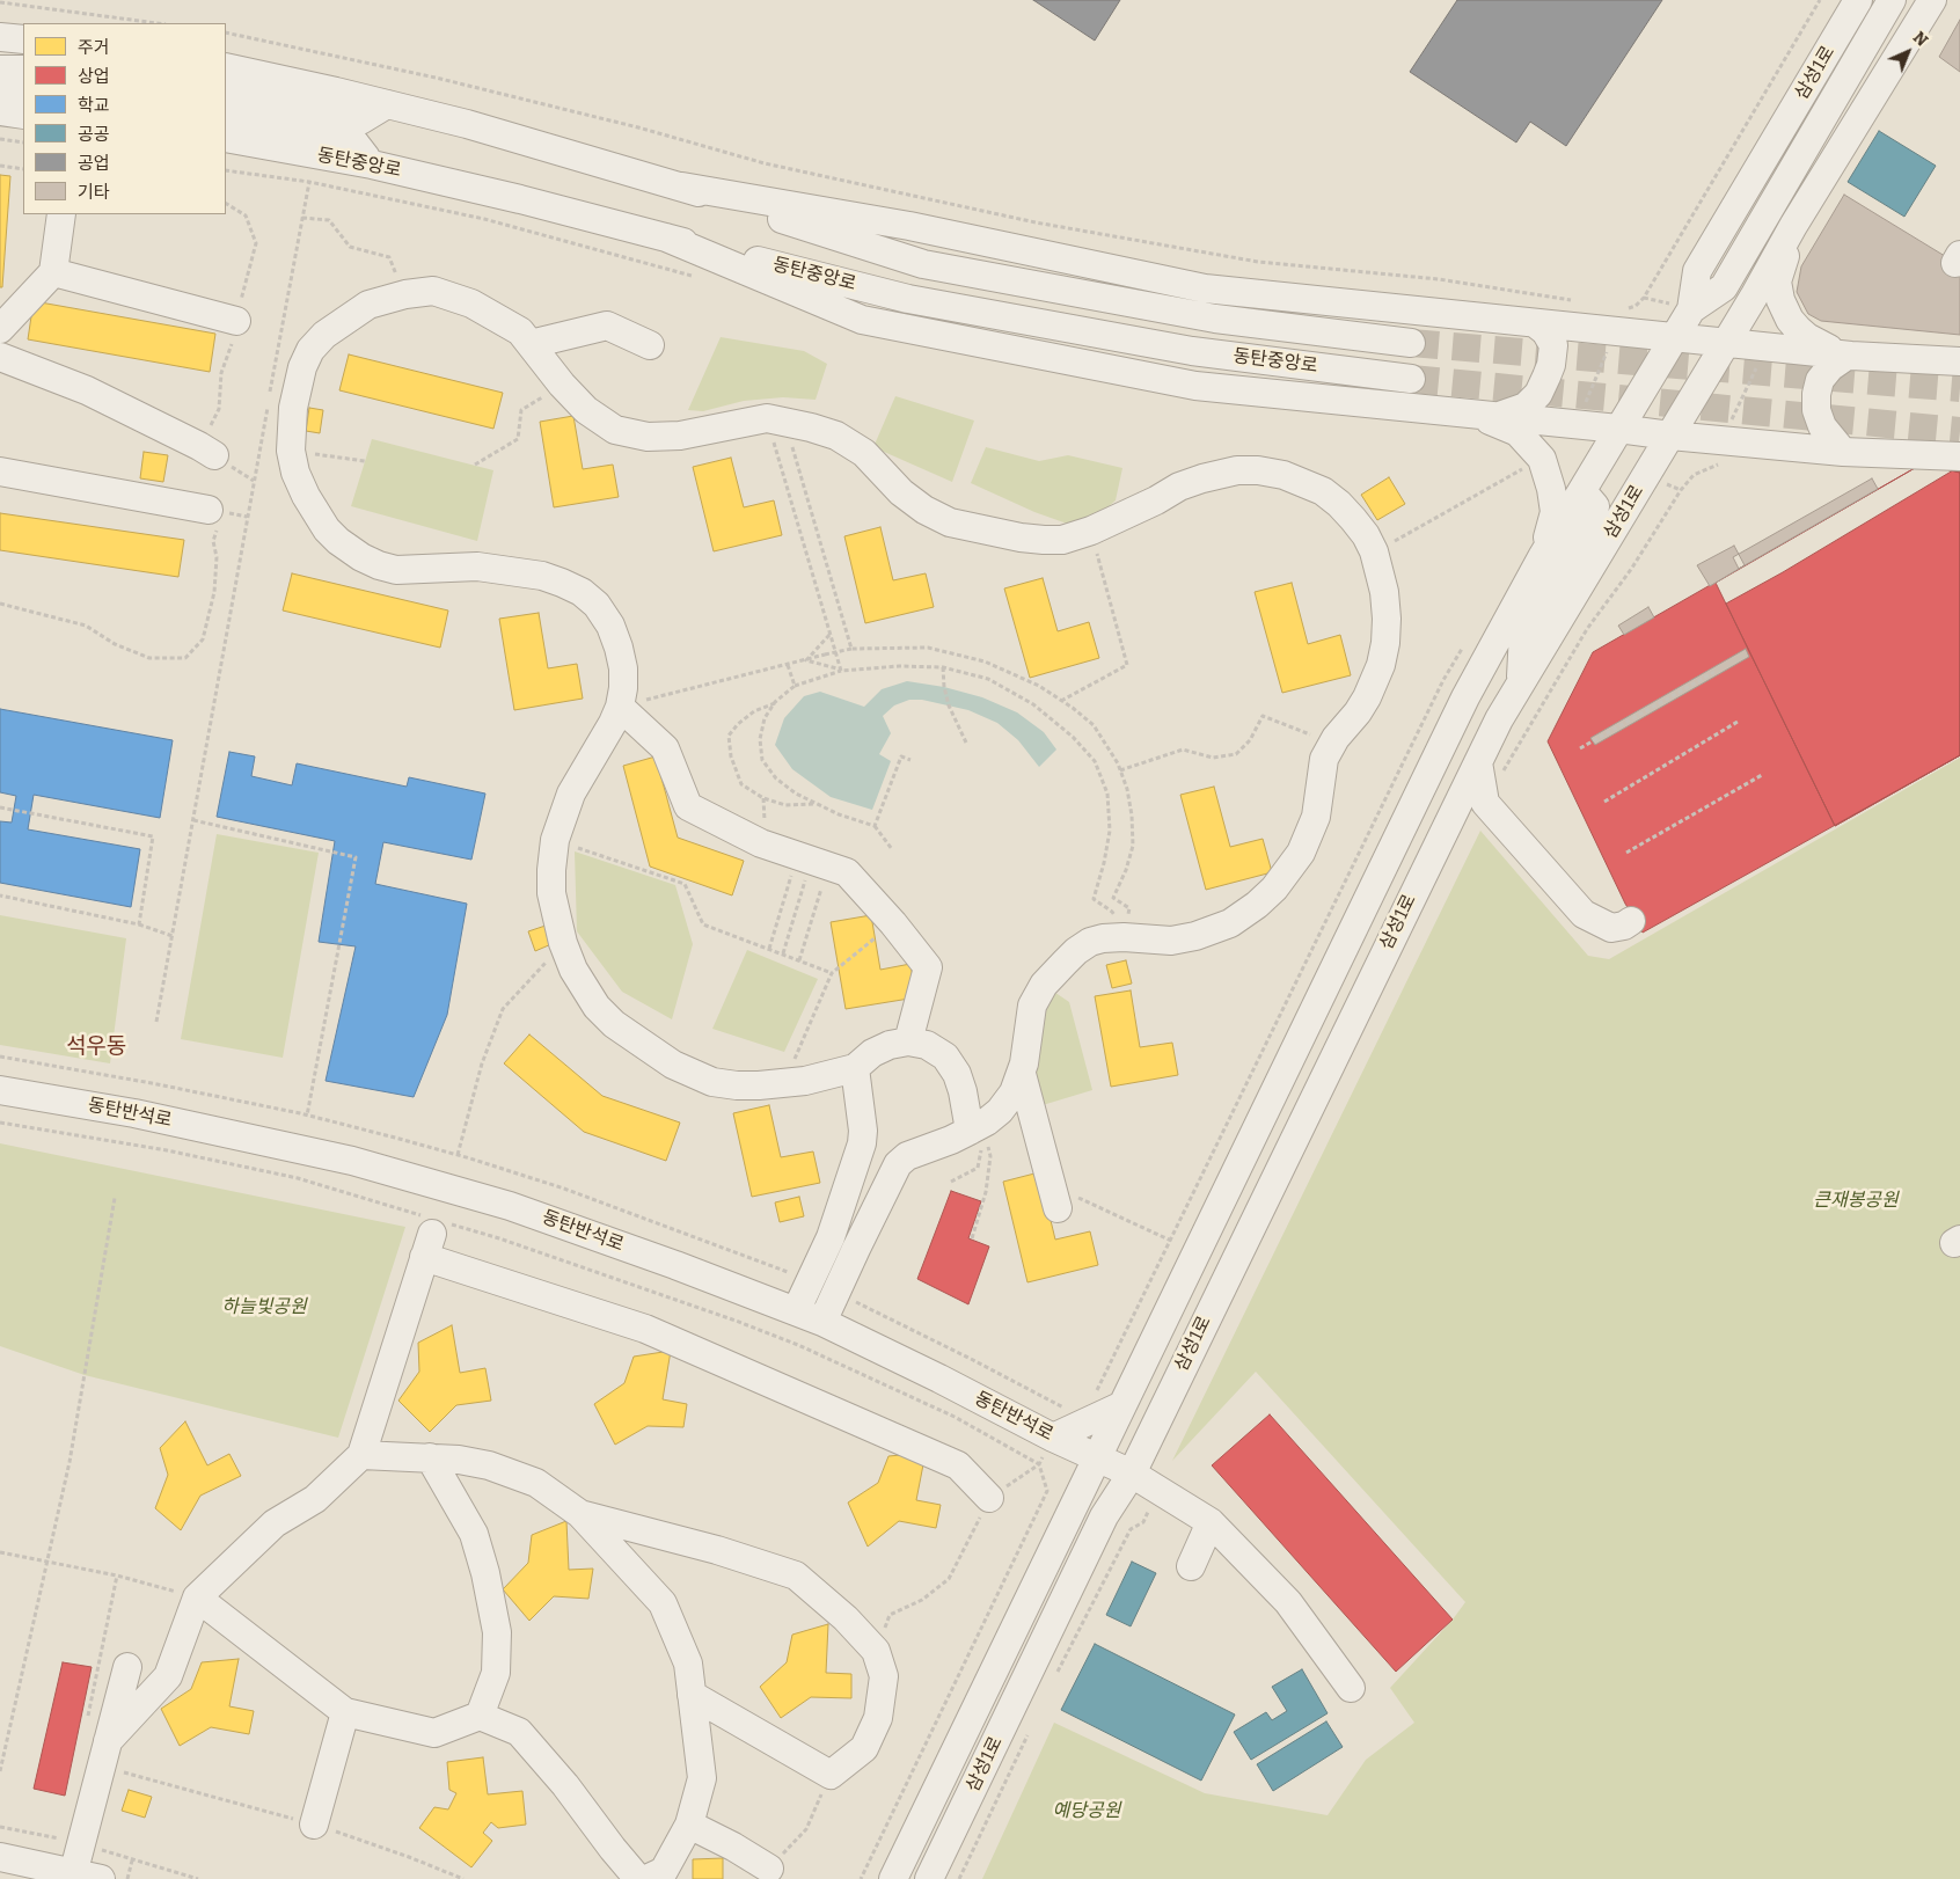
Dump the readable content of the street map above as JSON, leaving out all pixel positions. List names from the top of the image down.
{
  "streets": {
    "street": ["삼성1로", "동탄중앙로", "동탄반석로"]
  },
  "crossings": [
    ["삼성1로", "동탄반석로"]
  ],
  "districts": ["석우동"],
  "parks": ["큰재봉공원", "하늘빛공원", "예당공원"],
  "legend": [
    "주거",
    "상업",
    "학교",
    "공공",
    "공업",
    "기타"
  ],
  "north": "top right"
}
